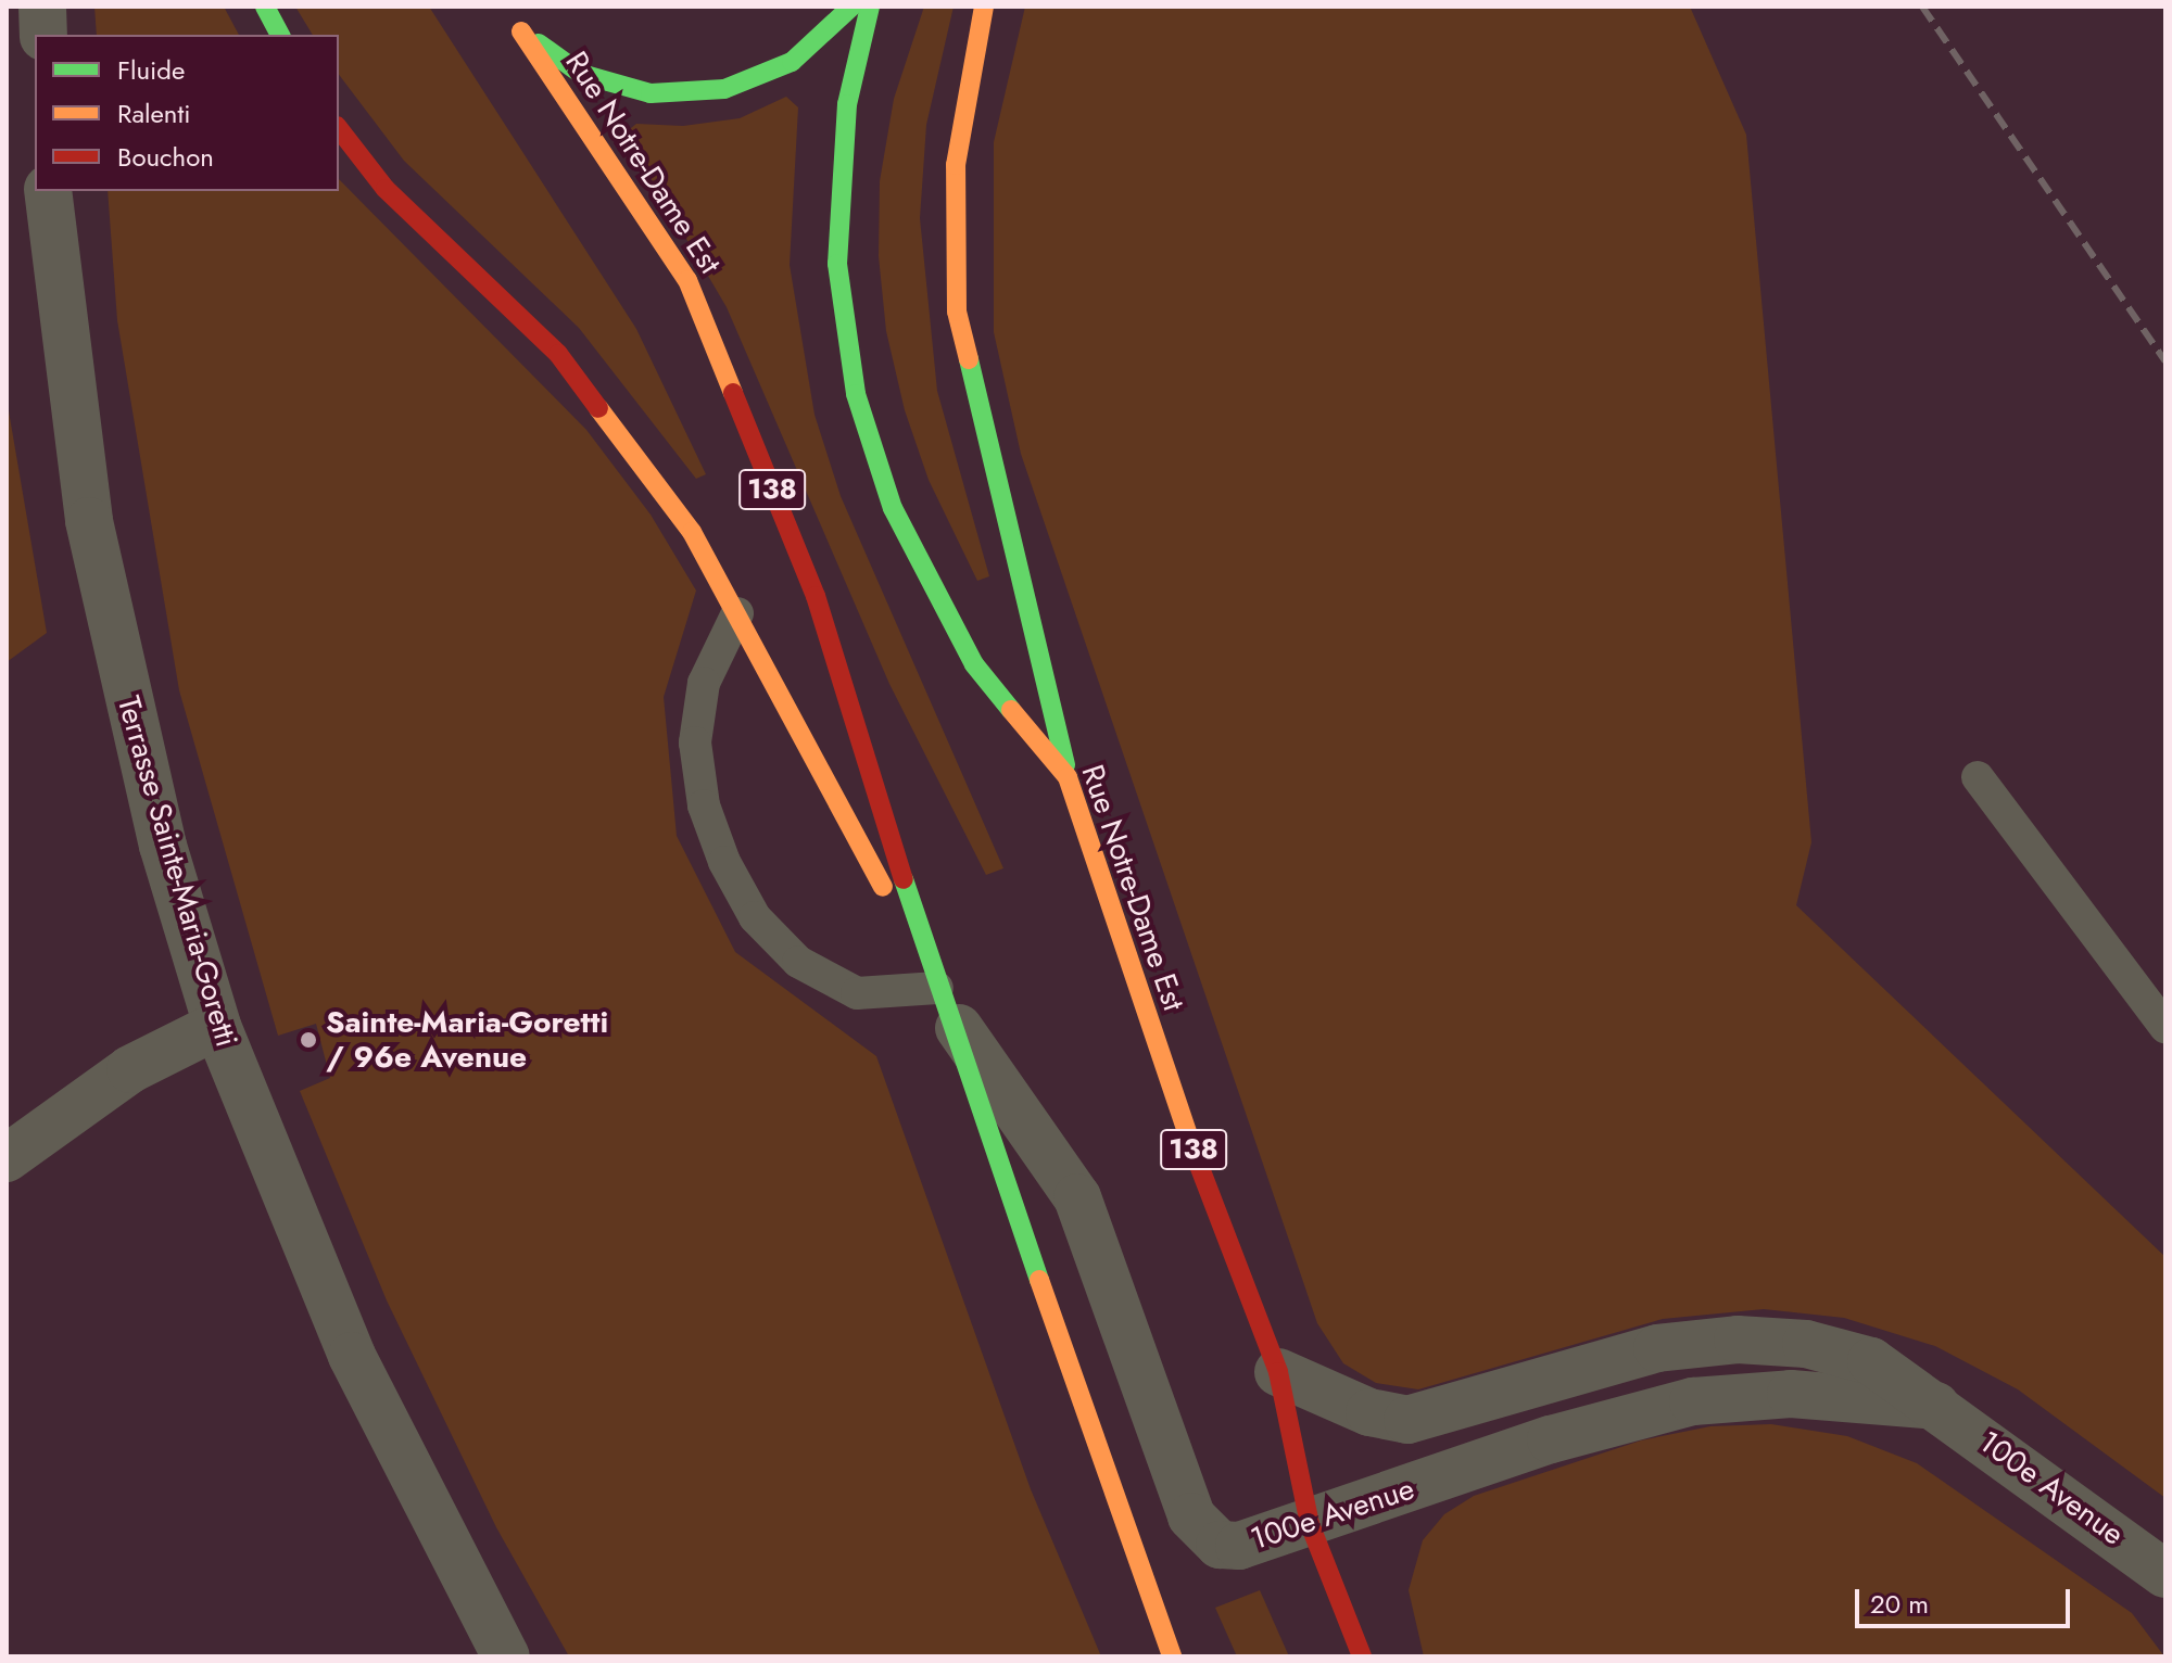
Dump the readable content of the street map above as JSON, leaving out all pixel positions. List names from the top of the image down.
{
  "streets": {
    "main road": ["Rue Notre-Dame Est", "138"],
    "street": ["Terrasse Sainte-Maria-Goretti", "100e Avenue"]
  },
  "crossings": [
    ["Rue Notre-Dame Est", "100e Avenue"]
  ],
  "places": ["Sainte-Maria-Goretti / 96e Avenue"],
  "legend": ["Fluide", "Ralenti", "Bouchon"],
  "scale_bar": "20 m"
}
